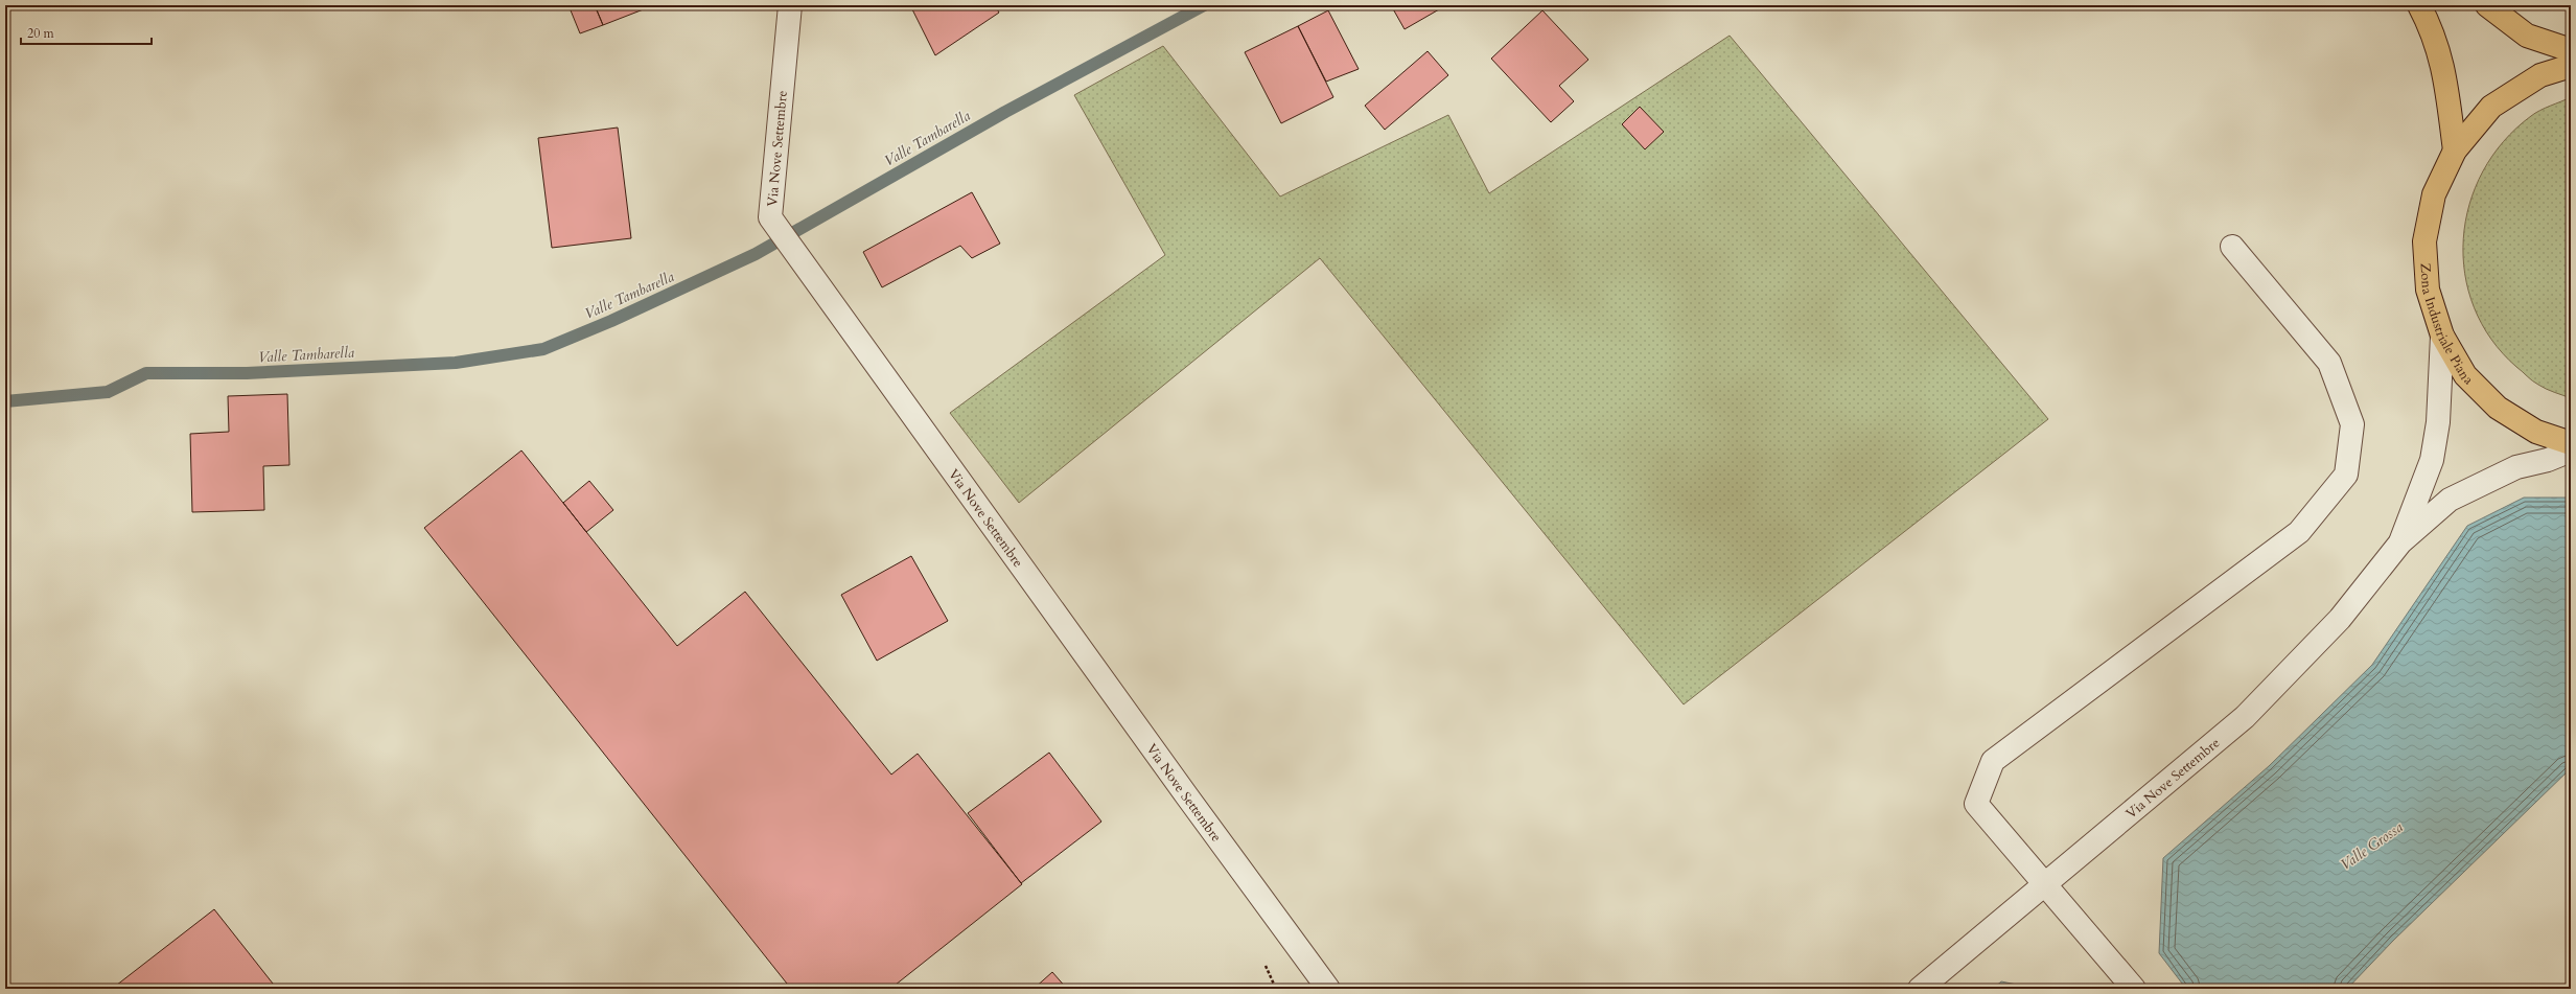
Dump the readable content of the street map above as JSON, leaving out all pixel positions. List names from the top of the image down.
{
  "streets": {
    "main road": ["Zona Industriale Piana"],
    "street": ["Via Nove Settembre"]
  },
  "water": ["Valle Tambarella", "Valle Grossa"],
  "scale_bar": "20 m"
}
